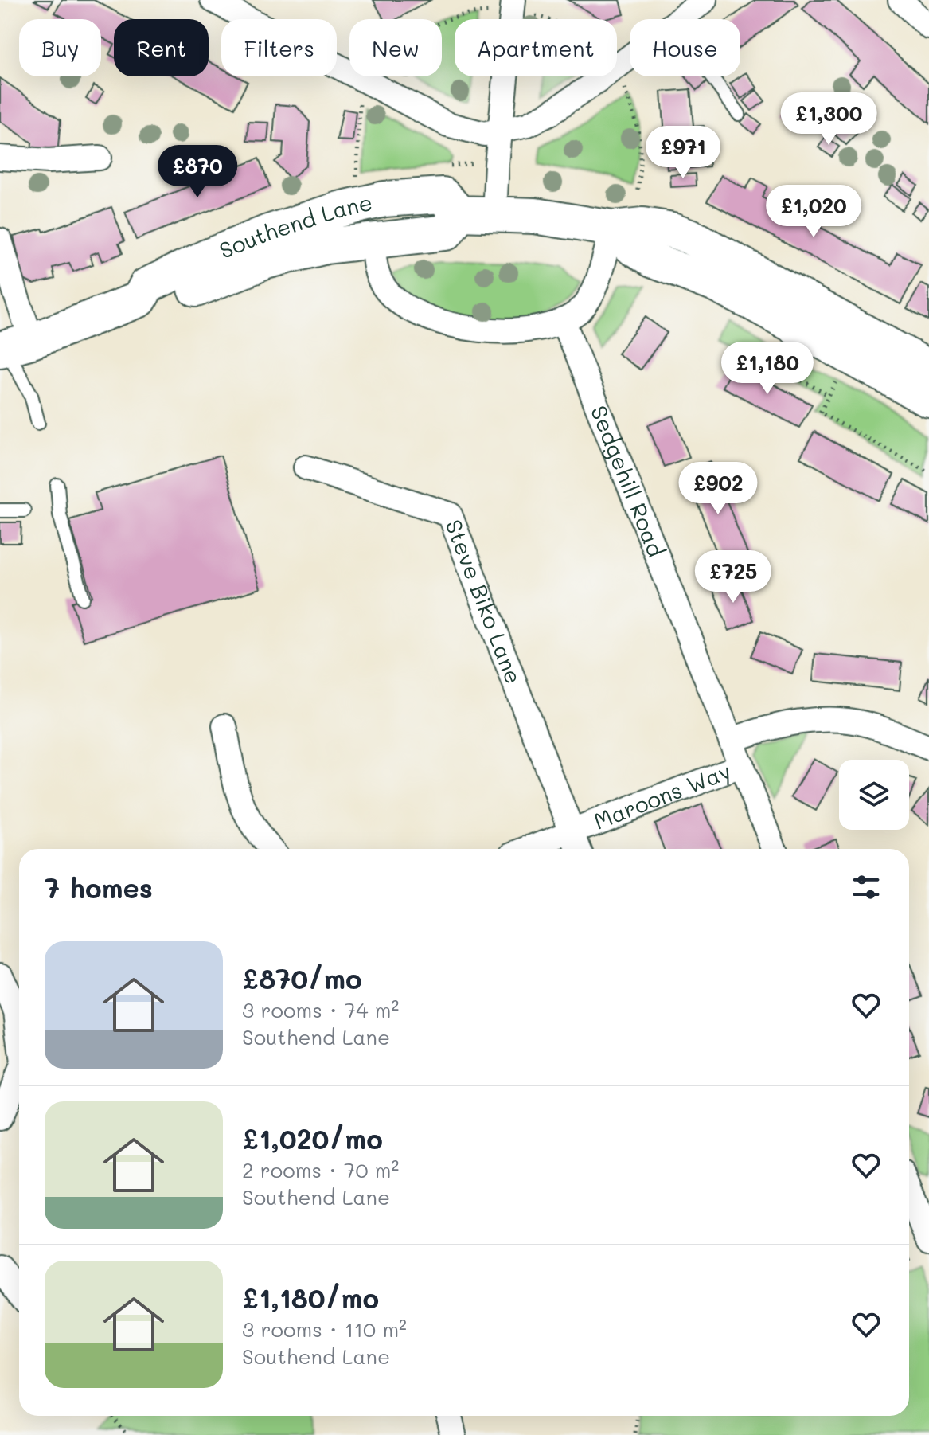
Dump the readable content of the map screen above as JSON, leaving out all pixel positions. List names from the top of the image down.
{
  "streets": {
    "main road": ["Southend Lane"],
    "street": ["Sedgehill Road", "Steve Biko Lane", "Maroons Way"]
  },
  "crossings": [
    ["Southend Lane", "Sedgehill Road"],
    ["Sedgehill Road", "Maroons Way"],
    ["Steve Biko Lane", "Maroons Way"]
  ],
  "page": {
    "chip": [
      "Buy",
      "Rent",
      "Filters",
      "New",
      "Apartment",
      "House"
    ],
    "price": [
      "£1,300",
      "£971",
      "£870",
      "£1,020",
      "£1,180",
      "£902",
      "£725"
    ],
    "heading": "7 homes",
    "list": [
      {
        "name": "£870/mo",
        "note": "3 rooms · 74 m² · Southend Lane"
      },
      {
        "name": "£1,020/mo",
        "note": "2 rooms · 70 m² · Southend Lane"
      },
      {
        "name": "£1,180/mo",
        "note": "3 rooms · 110 m² · Southend Lane"
      }
    ]
  }
}
